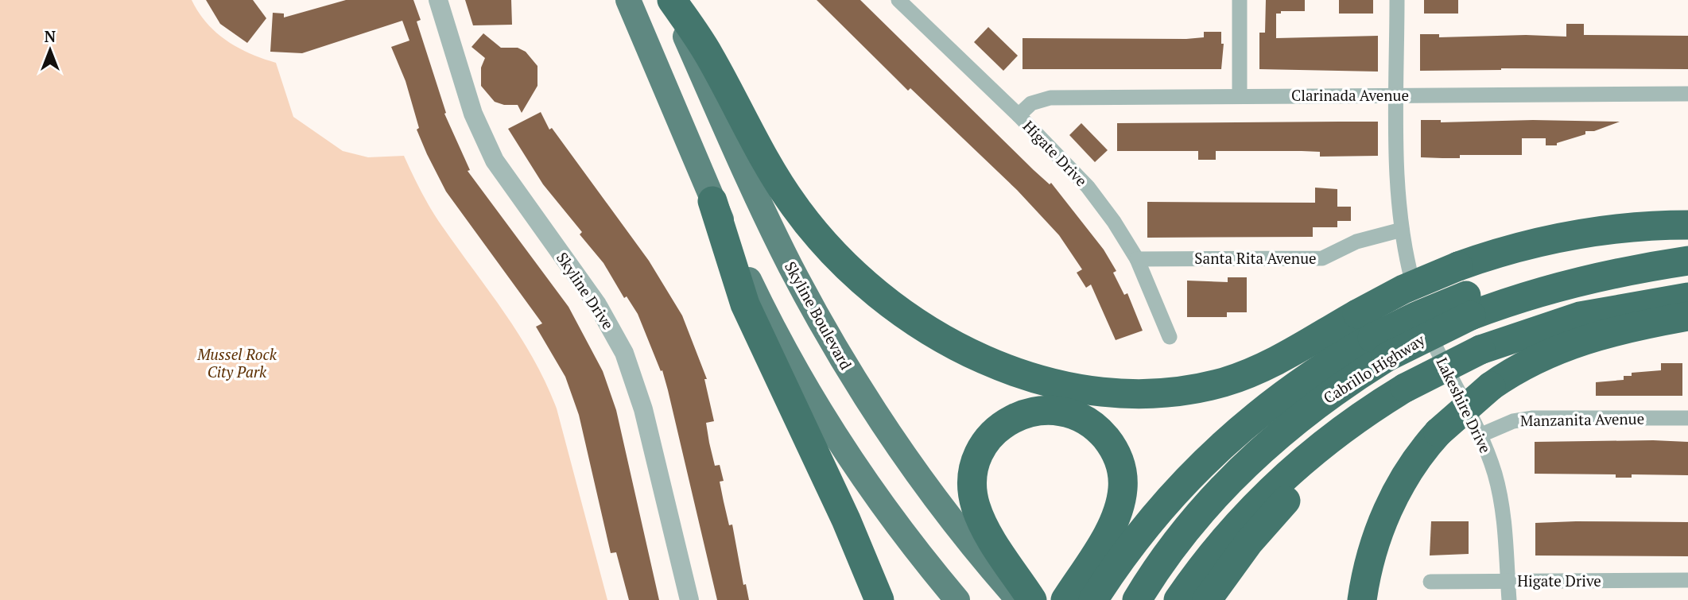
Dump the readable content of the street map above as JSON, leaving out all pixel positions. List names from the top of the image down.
{
  "streets": {
    "highway": ["Cabrillo Highway"],
    "main road": ["Skyline Boulevard"],
    "street": [
      "Clarinada Avenue",
      "Higate Drive",
      "Santa Rita Avenue",
      "Skyline Drive",
      "Lakeshire Drive",
      "Manzanita Avenue"
    ]
  },
  "crossings": [
    ["Clarinada Avenue", "Higate Drive"],
    ["Clarinada Avenue", "Lakeshire Drive"],
    ["Higate Drive", "Santa Rita Avenue"],
    ["Higate Drive", "Lakeshire Drive"],
    ["Santa Rita Avenue", "Lakeshire Drive"],
    ["Lakeshire Drive", "Manzanita Avenue"]
  ],
  "parks": ["Mussel Rock City Park"],
  "north": "top"
}
